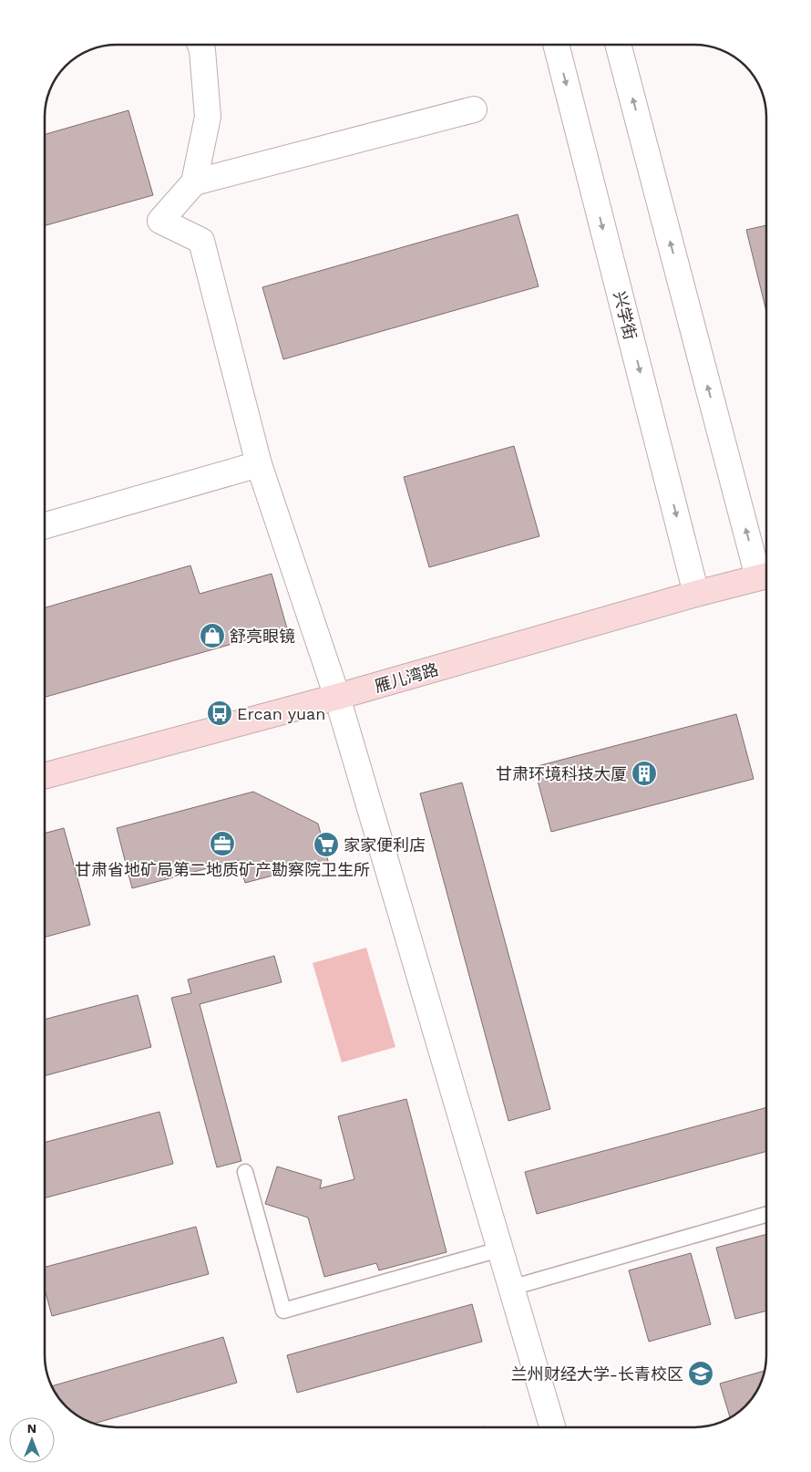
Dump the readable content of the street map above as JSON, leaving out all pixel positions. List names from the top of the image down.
{
  "streets": {
    "main road": ["雁儿湾路"],
    "street": ["兴学街"]
  },
  "crossings": [
    ["兴学街", "雁儿湾路"]
  ],
  "places": {
    "shop": ["舒亮眼镜"],
    "bus stop": ["Ercan yuan"],
    "building": ["甘肃环境科技大厦"],
    "office": ["甘肃省地矿局第二地质矿产勘察院卫生所"],
    "supermarket": ["家家便利店"],
    "school or university": ["兰州财经大学-长青校区"]
  },
  "north": "top"
}
